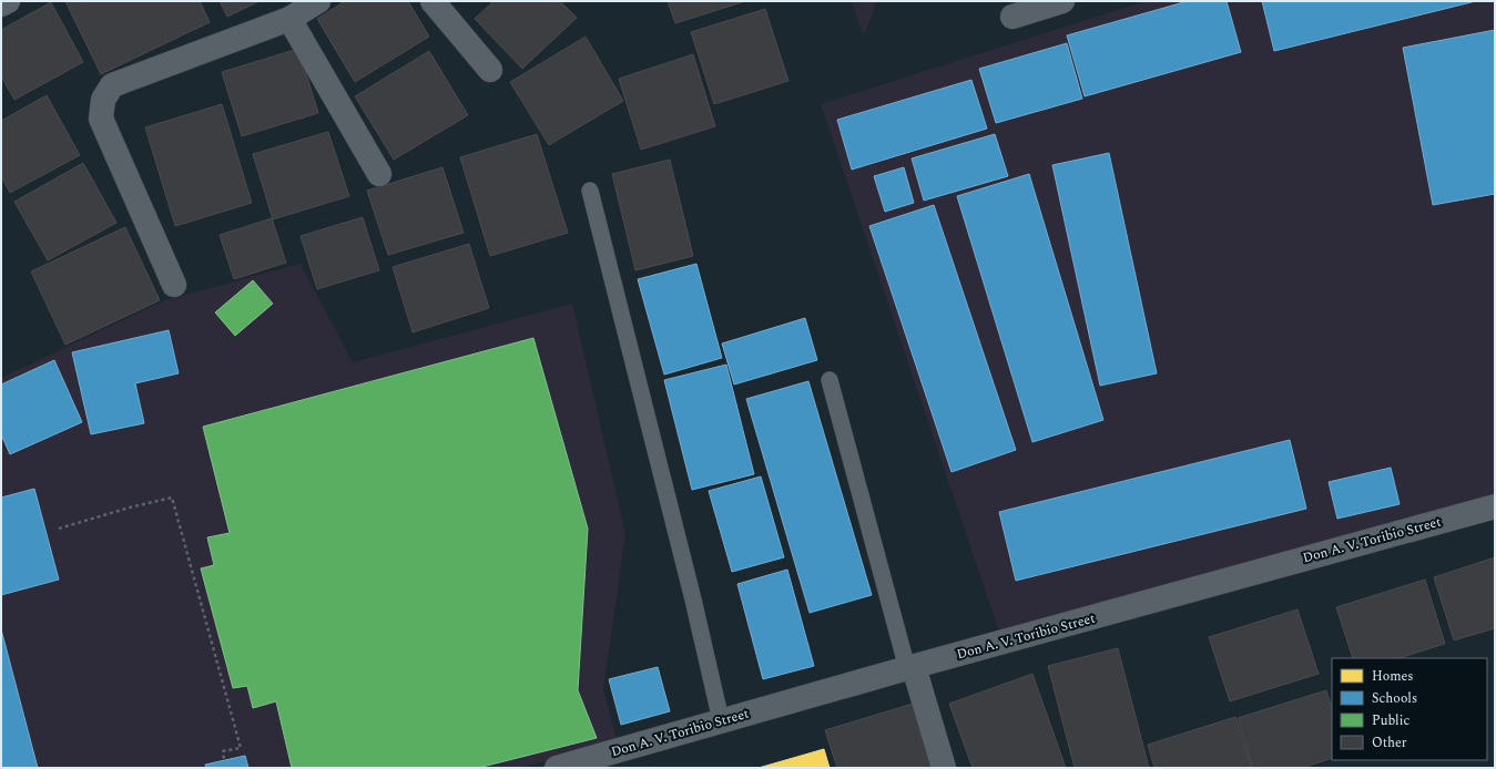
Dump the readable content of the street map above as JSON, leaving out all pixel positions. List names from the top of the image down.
{
  "streets": {
    "street": ["Don A. V. Toribio Street"]
  },
  "legend": [
    "Homes",
    "Schools",
    "Public",
    "Other"
  ]
}
